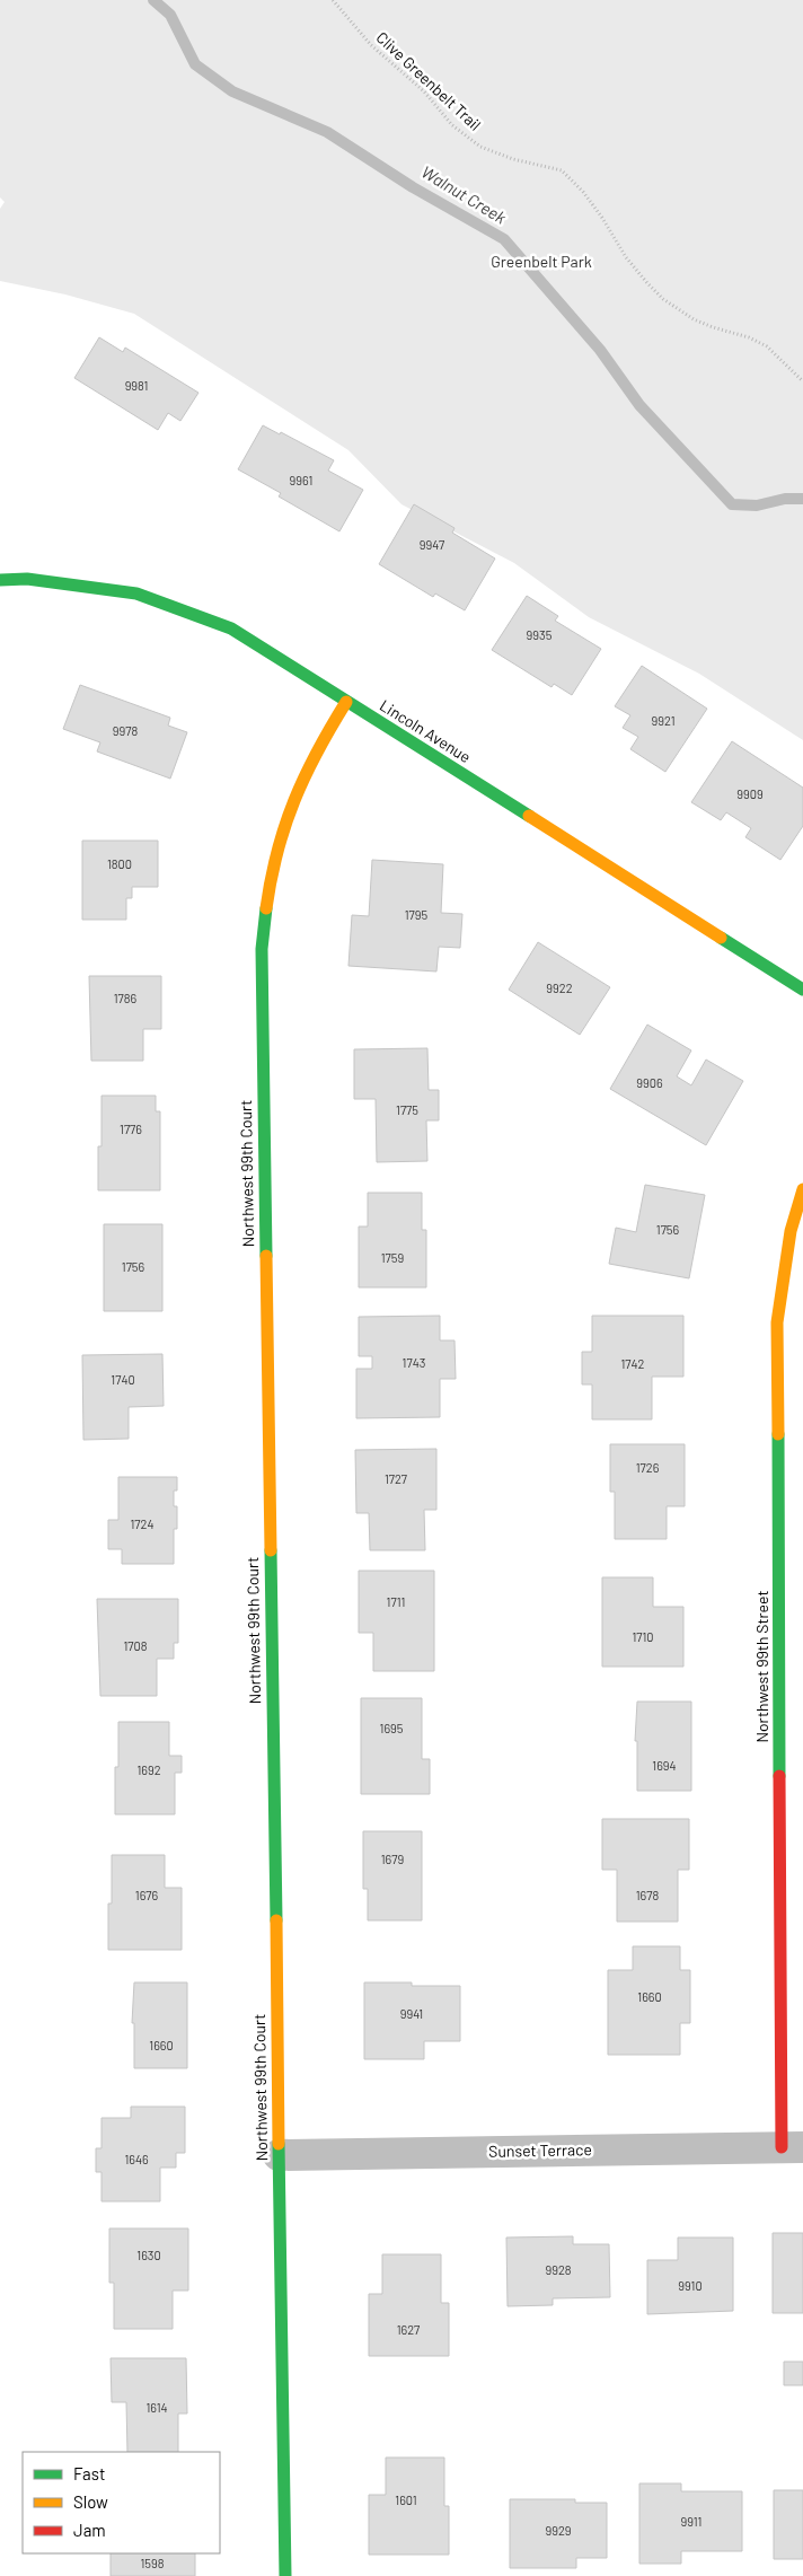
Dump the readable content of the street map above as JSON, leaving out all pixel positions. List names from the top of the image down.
{
  "streets": {
    "street": [
      "Lincoln Avenue",
      "Northwest 99th Court",
      "Northwest 99th Street",
      "Sunset Terrace"
    ],
    "path": ["Clive Greenbelt Trail"]
  },
  "crossings": [
    ["Lincoln Avenue", "Northwest 99th Court"],
    ["Northwest 99th Court", "Sunset Terrace"],
    ["Northwest 99th Street", "Sunset Terrace"]
  ],
  "water": ["Walnut Creek"],
  "parks": ["Greenbelt Park"],
  "house_numbers": [
    "9981",
    "9961",
    "9947",
    "9935",
    "9921",
    "9978",
    "9909",
    "1800",
    "1795",
    "9922",
    "1786",
    "9906",
    "1775",
    "1776",
    "1756",
    "1759",
    "1756",
    "1743",
    "1742",
    "1740",
    "1726",
    "1727",
    "1724",
    "1711",
    "1710",
    "1708",
    "1695",
    "1694",
    "1692",
    "1679",
    "1676",
    "1678",
    "1660",
    "9941",
    "1660",
    "1646",
    "1630",
    "9928",
    "9910",
    "1627",
    "1614",
    "1601",
    "9911",
    "9929",
    "1598"
  ],
  "legend": ["Fast", "Slow", "Jam"]
}
